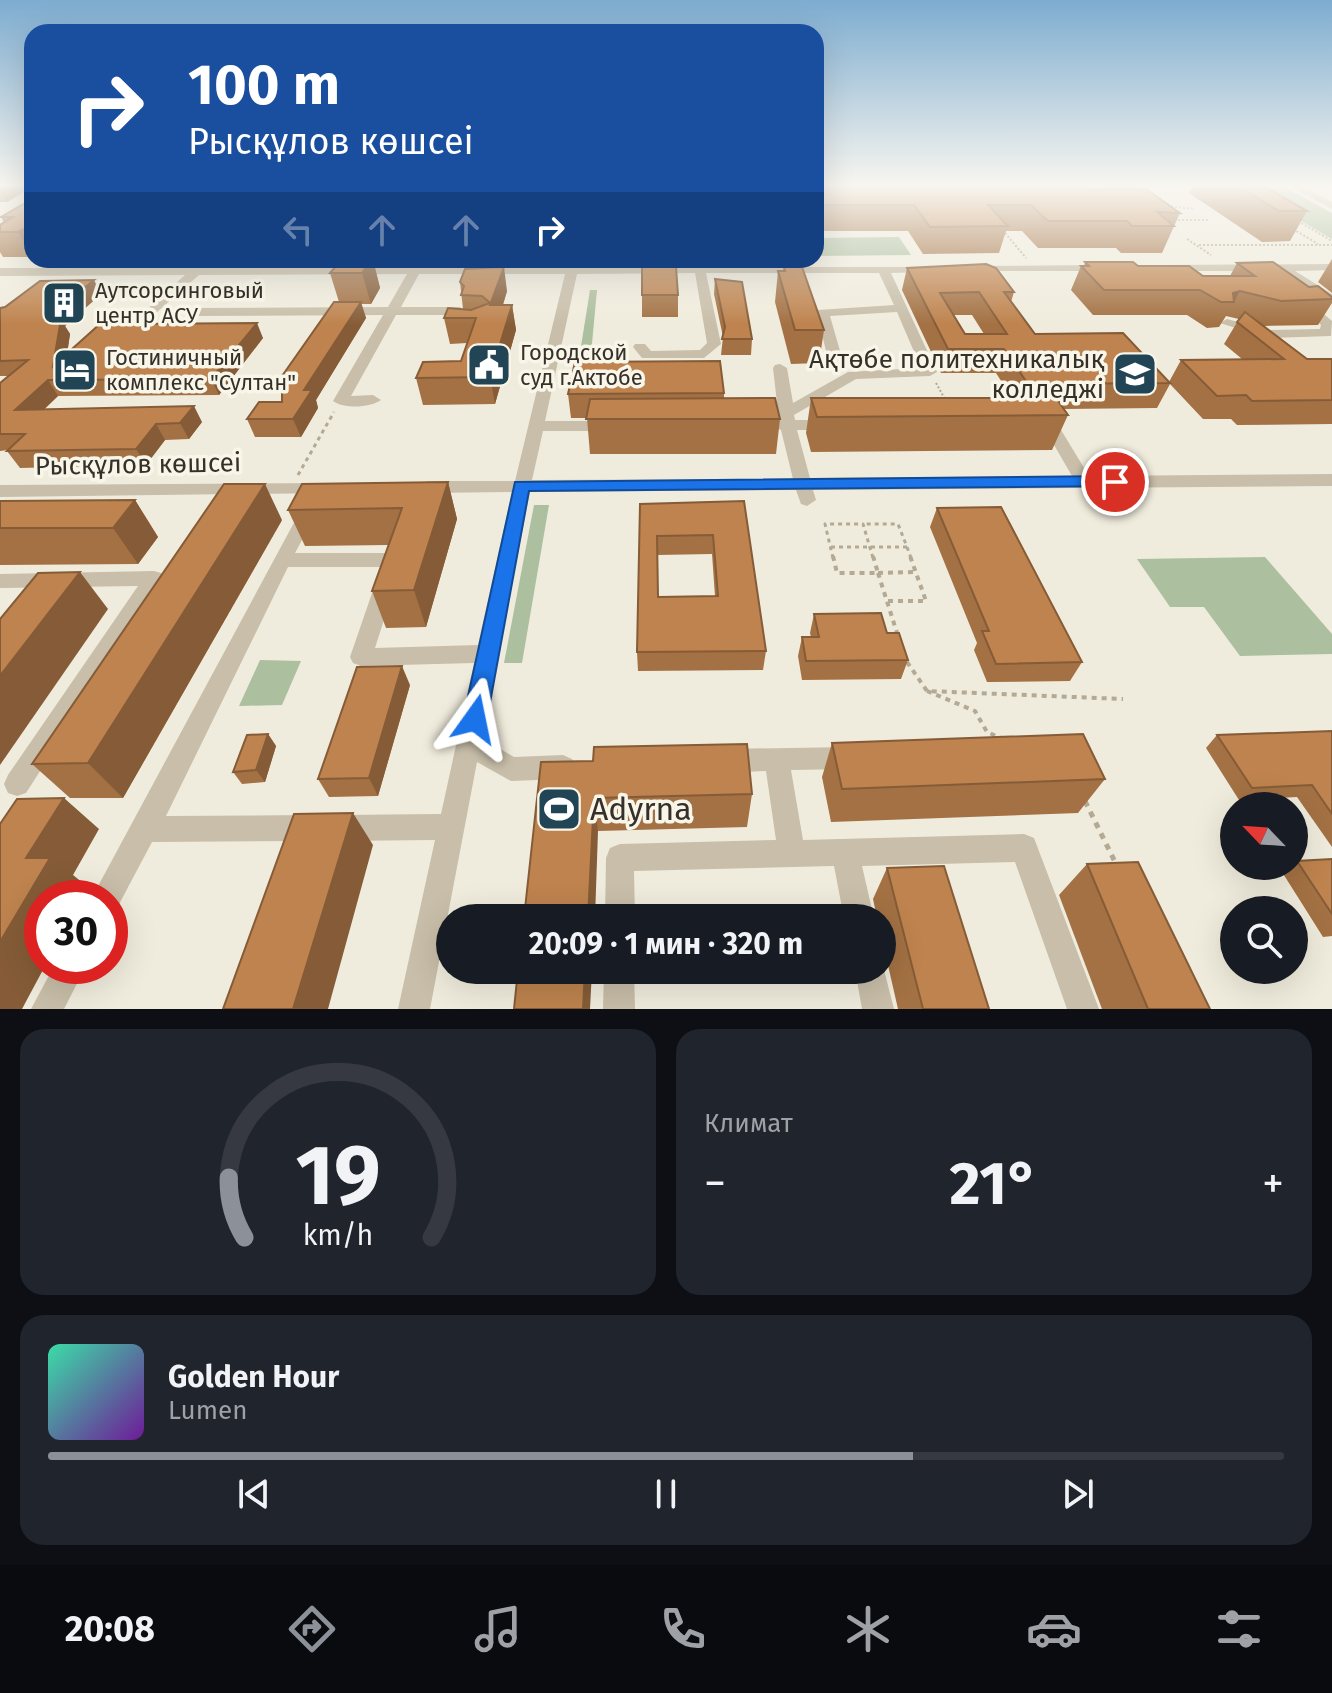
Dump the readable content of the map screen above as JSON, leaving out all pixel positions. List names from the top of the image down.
{
  "streets": {
    "street": ["Рысқұлов көшсеі"]
  },
  "places": {
    "building": ["Аутсорсинговый центр АСУ"],
    "public building": ["Городской суд г.Актобе"],
    "hotel": ["Гостиничный комплекс \"Султан\""],
    "school or university": ["Ақтөбе политехникалық колледжі"],
    "sports": ["Adyrna"]
  },
  "north": "top left",
  "page": {
    "turn": ["100 m", "Рысқұлов көшсеі"],
    "limit": "30",
    "trip": "20:09 · 1 мин · 320 m",
    "tile": "Климат",
    "heat": ["−", "21°", "+"],
    "song": ["Golden Hour", "Lumen"],
    "tabs": "20:08",
    "gauge": ["19", "km/h"]
  }
}
